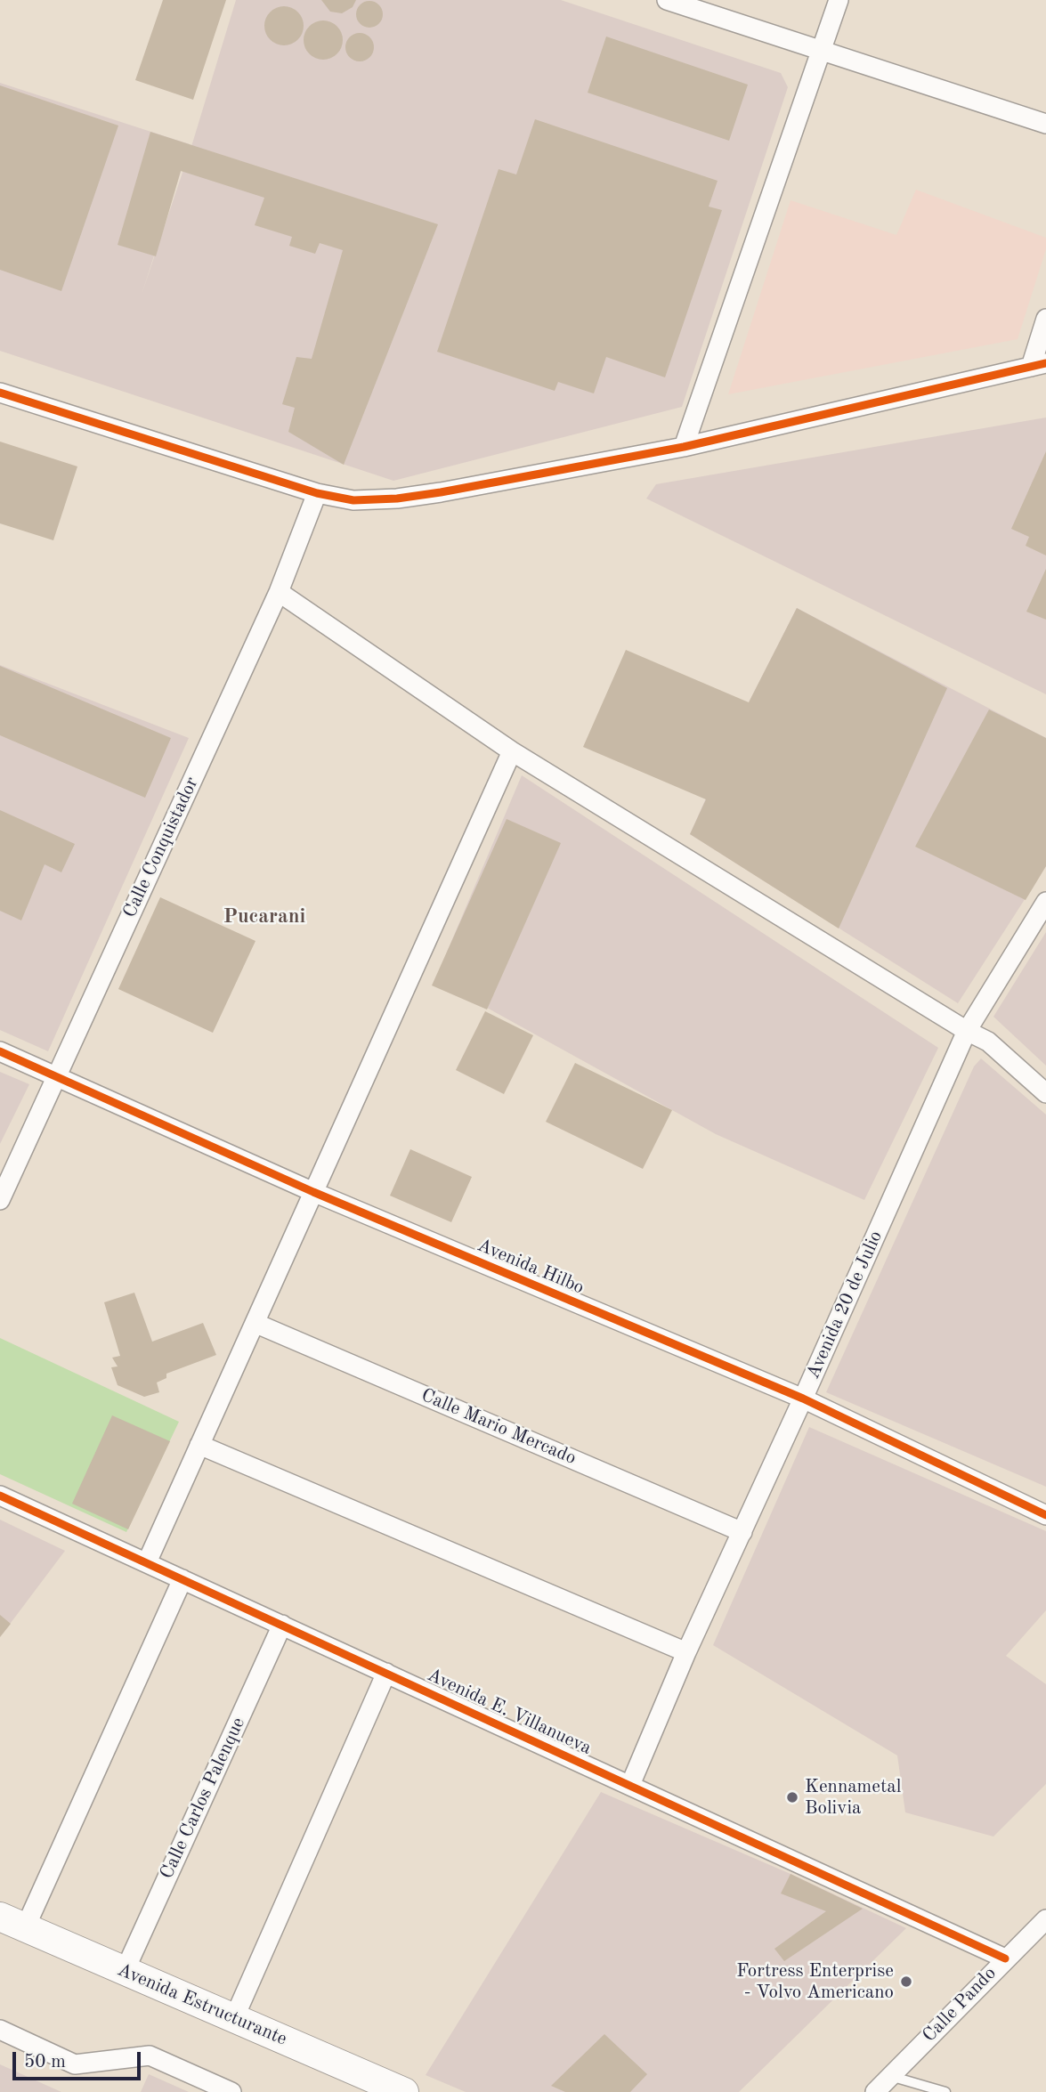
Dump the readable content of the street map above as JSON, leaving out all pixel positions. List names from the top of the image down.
{
  "streets": {
    "main road": ["Avenida Estructurante"],
    "street": [
      "Calle Conquistador",
      "Avenida Hilbo",
      "Avenida 20 de Julio",
      "Calle Mario Mercado",
      "Avenida E. Villanueva",
      "Calle Carlos Palenque",
      "Calle Pando"
    ]
  },
  "crossings": [
    ["Calle Conquistador", "Avenida Hilbo"],
    ["Avenida Hilbo", "Avenida 20 de Julio"],
    ["Avenida 20 de Julio", "Calle Mario Mercado"],
    ["Avenida 20 de Julio", "Avenida E. Villanueva"],
    ["Avenida E. Villanueva", "Calle Carlos Palenque"],
    ["Avenida E. Villanueva", "Calle Pando"],
    ["Calle Carlos Palenque", "Avenida Estructurante"]
  ],
  "districts": ["Pucarani"],
  "places": ["Kennametal Bolivia", "Fortress Enterprise - Volvo Americano"],
  "scale_bar": "50 m"
}
